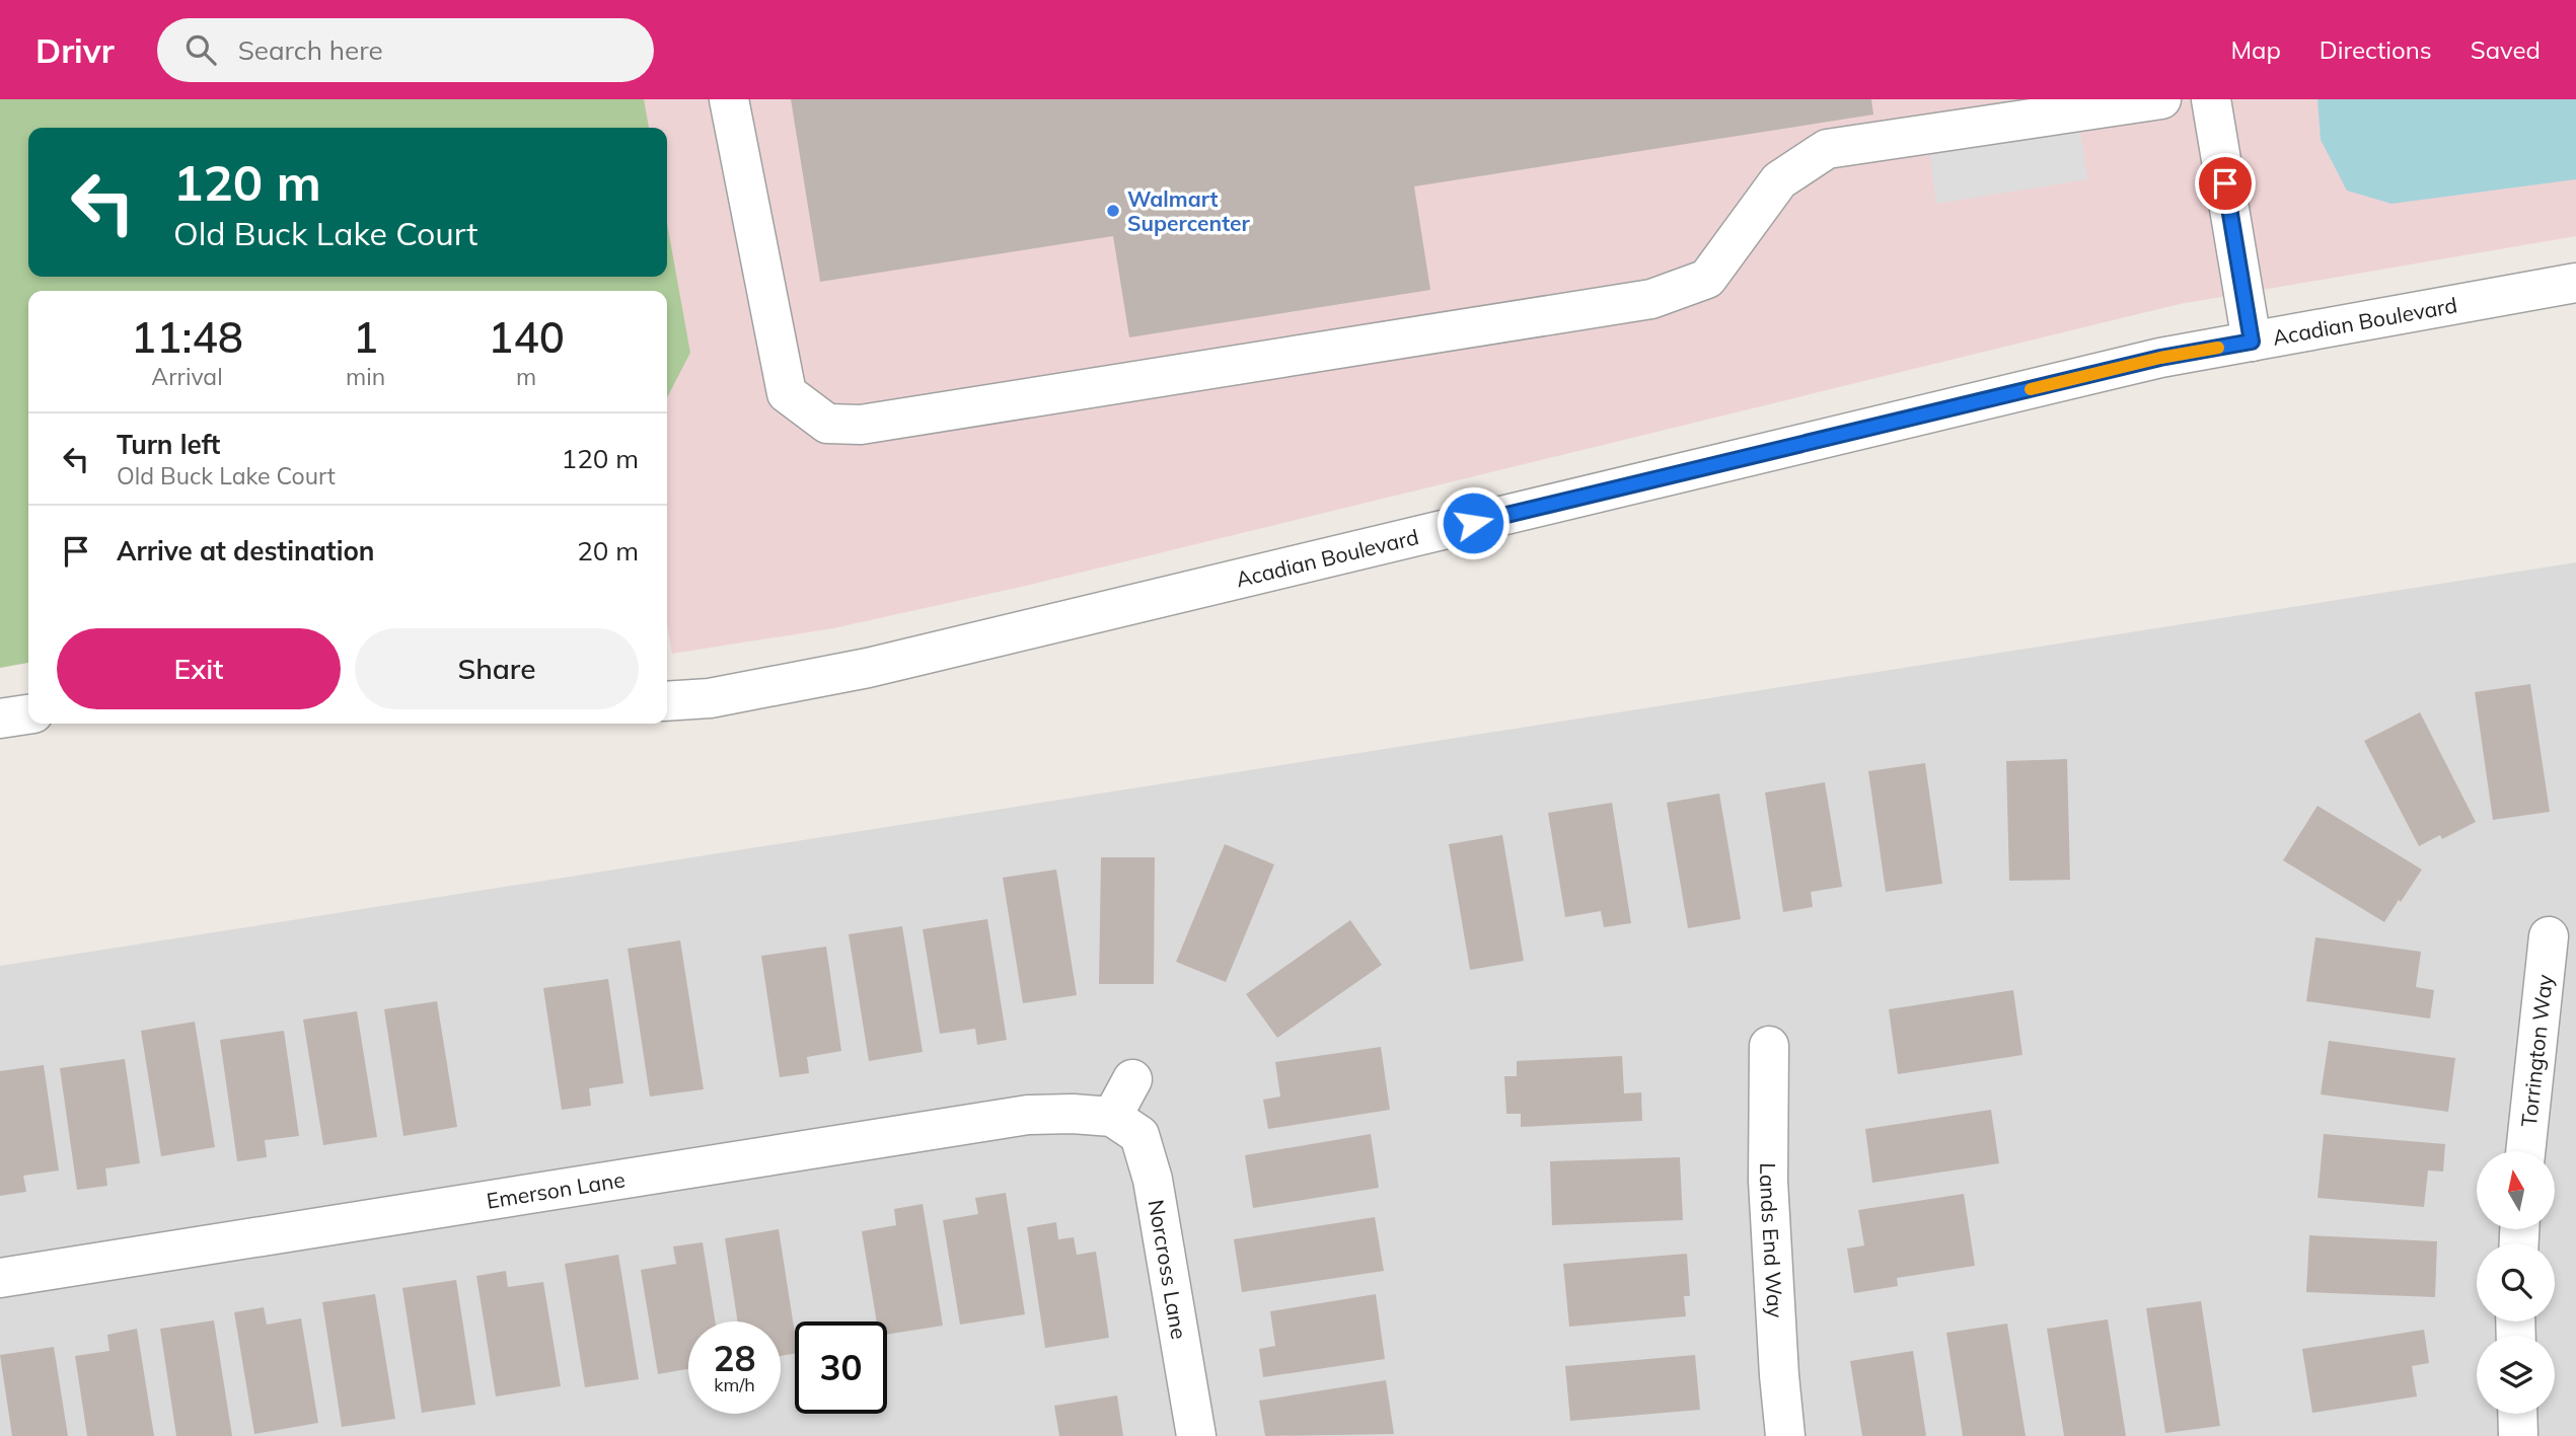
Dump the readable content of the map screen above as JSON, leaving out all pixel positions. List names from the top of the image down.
{
  "streets": {
    "street": [
      "Acadian Boulevard",
      "Torrington Way",
      "Emerson Lane",
      "Lands End Way",
      "Norcross Lane"
    ]
  },
  "crossings": [
    ["Emerson Lane", "Norcross Lane"]
  ],
  "places": ["Walmart Supercenter"],
  "north": "top",
  "page": {
    "header": "Drivr",
    "search": "Search here",
    "nav": ["Map", "Directions", "Saved"],
    "turn": ["120 m", "Old Buck Lake Court"],
    "eta": [
      "11:48",
      "Arrival",
      "1",
      "min",
      "140",
      "m"
    ],
    "list": [
      {
        "name": "Turn left",
        "note": "Old Buck Lake Court",
        "value": "120 m"
      },
      {
        "name": "Arrive at destination",
        "value": "20 m"
      }
    ],
    "buttons": ["Exit", "Share"],
    "speed": "28 km/h",
    "limit": "30"
  }
}
